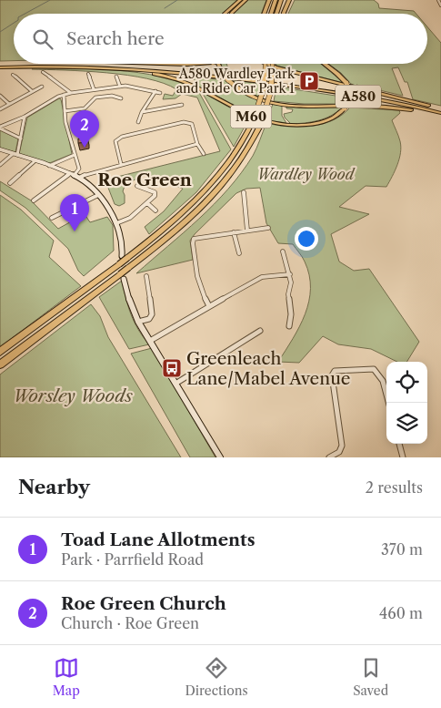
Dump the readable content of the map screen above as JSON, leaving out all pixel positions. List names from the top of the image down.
{
  "streets": {
    "highway": ["A580", "M60"]
  },
  "crossings": [
    ["A580", "M60"]
  ],
  "districts": ["Roe Green"],
  "parks": ["Wardley Wood", "Worsley Woods"],
  "places": {
    "parking": ["A580 Wardley Park and Ride Car Park 1"],
    "bus stop": ["Greenleach Lane/Mabel Avenue"]
  },
  "page": {
    "search": "Search here",
    "pins": ["2", "1"],
    "heading": ["Nearby", "2 results"],
    "list": [
      {
        "mark": "1",
        "name": "Toad Lane Allotments",
        "note": "Park · Parrfield Road",
        "value": "370 m"
      },
      {
        "mark": "2",
        "name": "Roe Green Church",
        "note": "Church · Roe Green",
        "value": "460 m"
      }
    ],
    "nav": ["Map", "Directions", "Saved"]
  }
}
